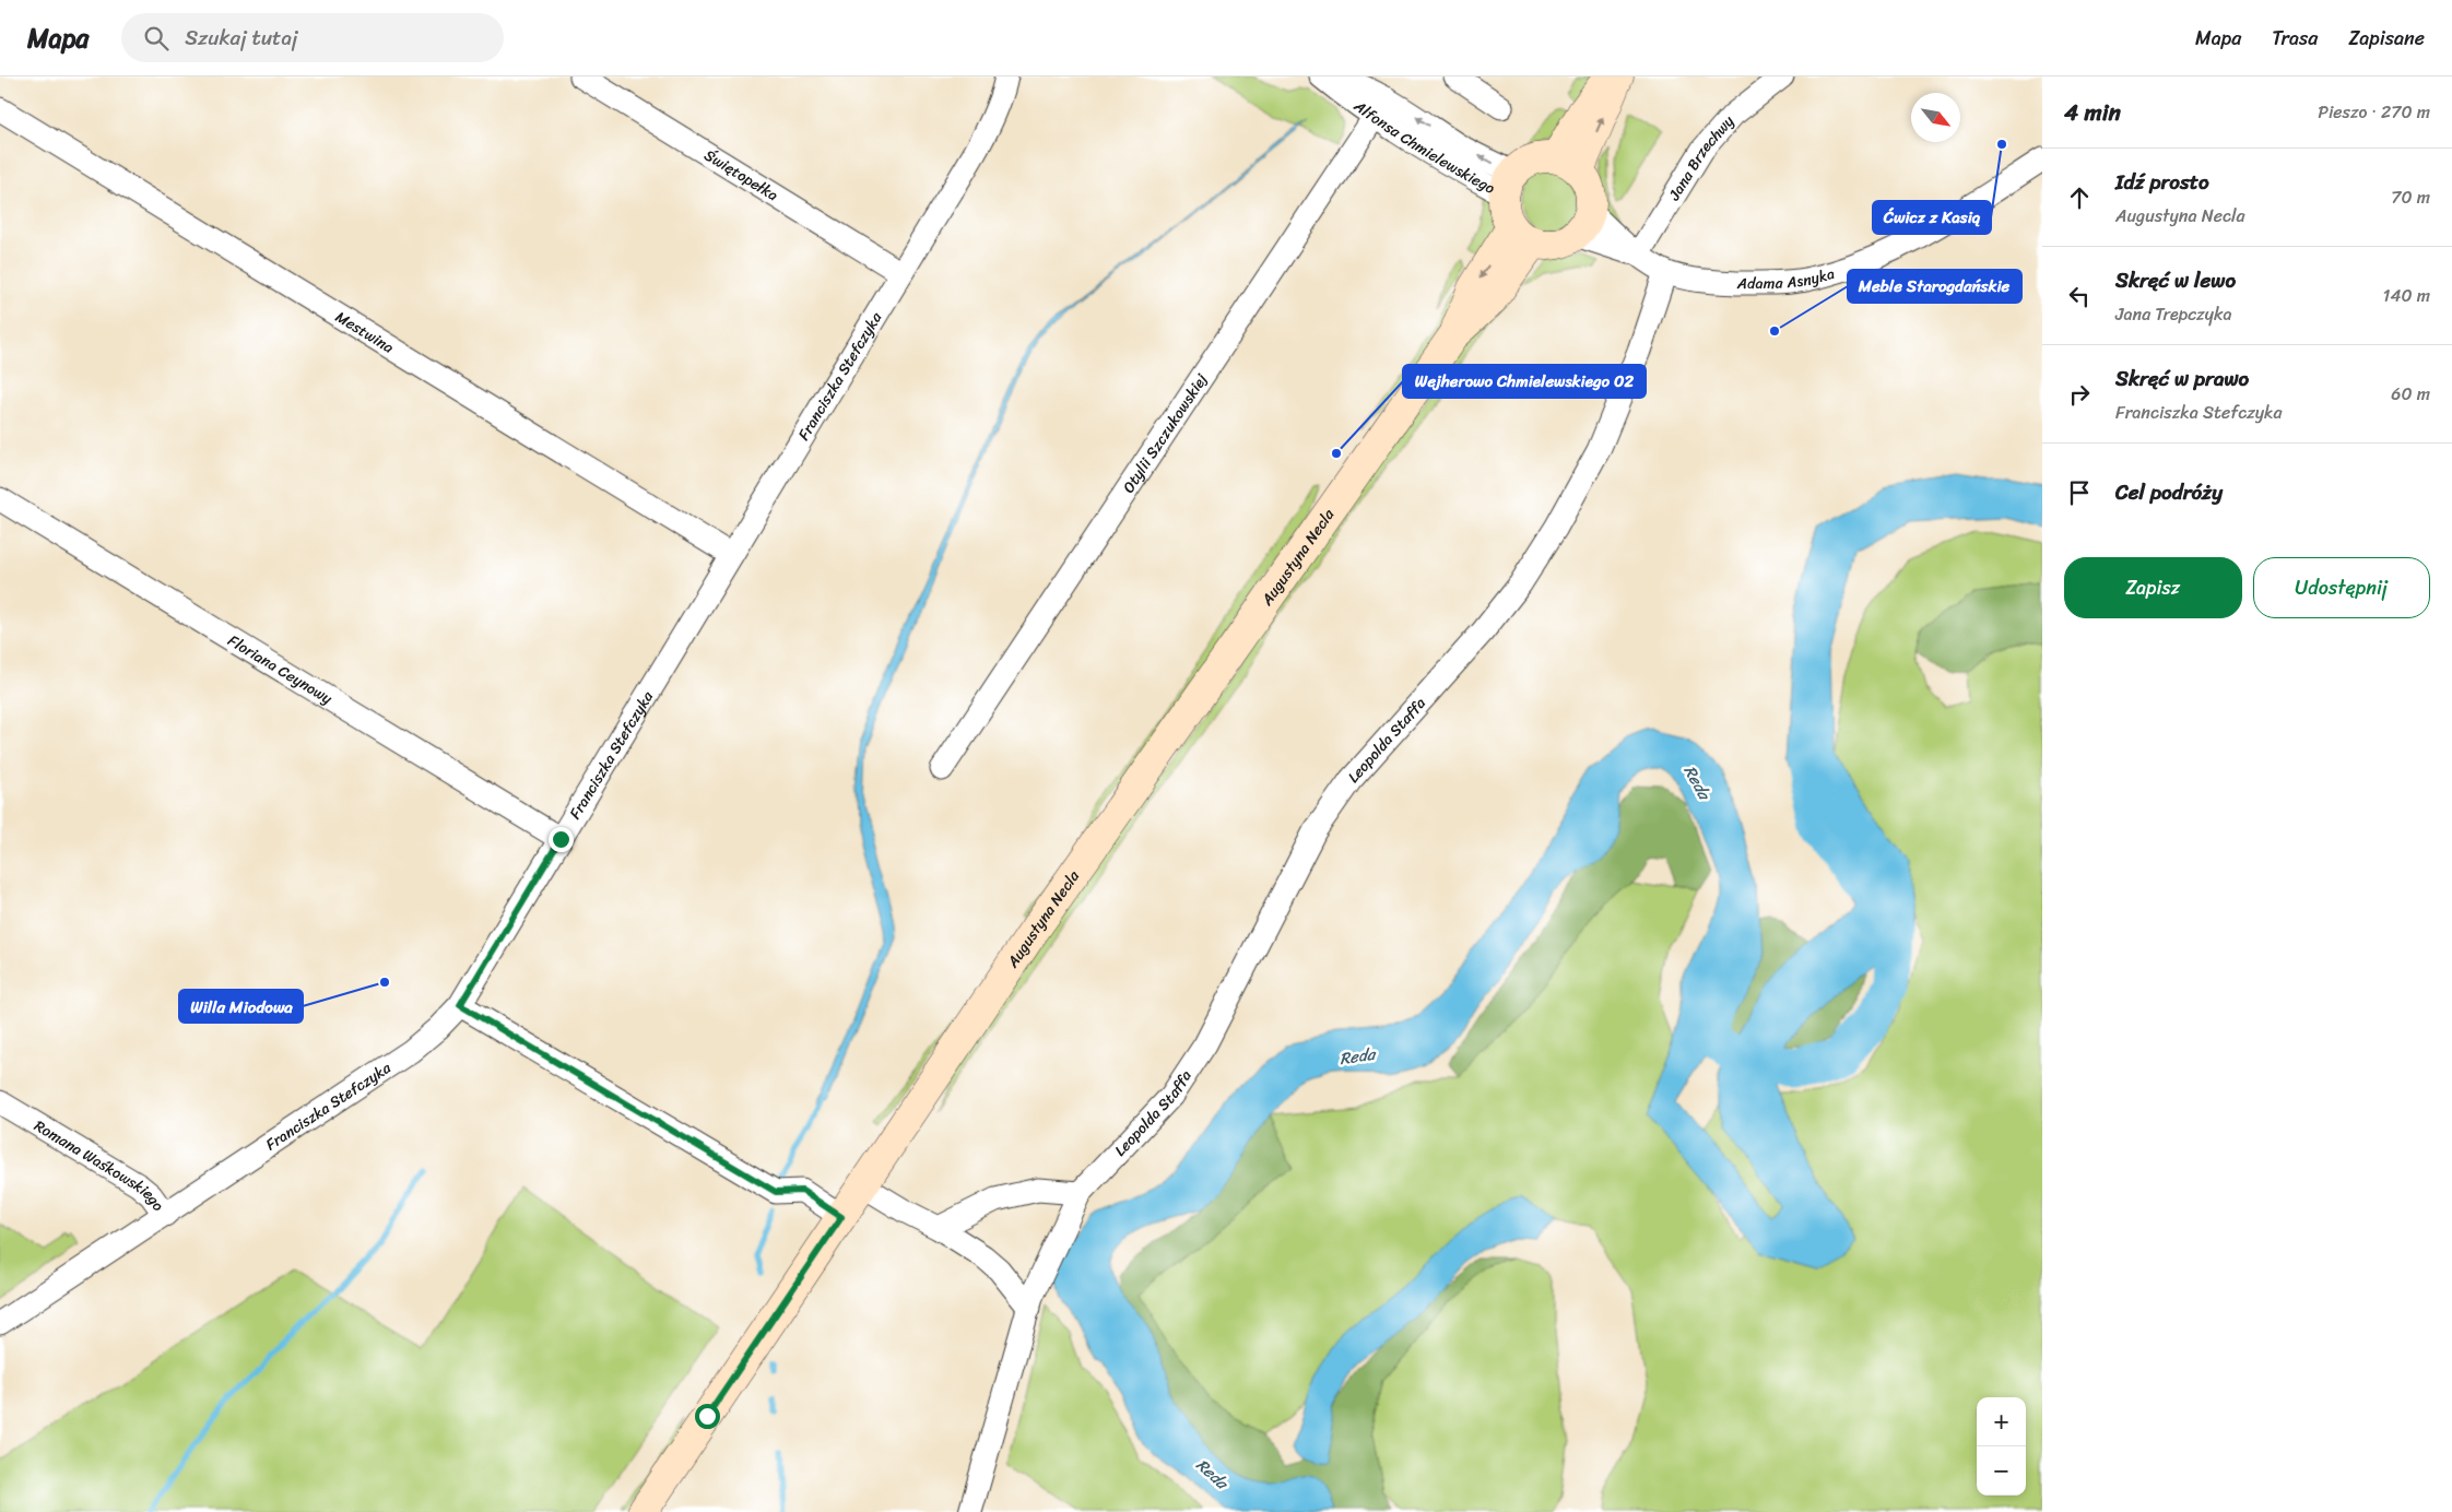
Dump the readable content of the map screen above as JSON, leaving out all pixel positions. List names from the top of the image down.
{
  "streets": {
    "main road": ["Augustyna Necla"],
    "street": [
      "Alfonsa Chmielewskiego",
      "Jana Brzechwy",
      "Świętopełka",
      "Adama Asnyka",
      "Mestwina",
      "Franciszka Stefczyka",
      "Otylii Szczukowskiej",
      "Floriana Ceynowy",
      "Leopolda Staffa",
      "Romana Waśkowskiego"
    ]
  },
  "crossings": [
    ["Alfonsa Chmielewskiego", "Adama Asnyka"],
    ["Alfonsa Chmielewskiego", "Otylii Szczukowskiej"],
    ["Alfonsa Chmielewskiego", "Augustyna Necla"],
    ["Jana Brzechwy", "Adama Asnyka"],
    ["Świętopełka", "Franciszka Stefczyka"],
    ["Adama Asnyka", "Augustyna Necla"],
    ["Adama Asnyka", "Leopolda Staffa"],
    ["Mestwina", "Franciszka Stefczyka"],
    ["Franciszka Stefczyka", "Floriana Ceynowy"],
    ["Franciszka Stefczyka", "Romana Waśkowskiego"]
  ],
  "water": ["Reda"],
  "places": [
    "Ćwicz z Kasią",
    "Meble Starogdańskie",
    "Wejherowo Chmielewskiego 02",
    "Willa Miodowa"
  ],
  "north": "bottom right",
  "page": {
    "header": "Mapa",
    "search": "Szukaj tutaj",
    "nav": ["Mapa", "Trasa", "Zapisane"],
    "heading": ["4 min", "Pieszo · 270 m"],
    "list": [
      ["Idź prosto", "Augustyna Necla", "70 m"],
      ["Skręć w lewo", "Jana Trepczyka", "140 m"],
      ["Skręć w prawo", "Franciszka Stefczyka", "60 m"],
      "Cel podróży"
    ],
    "buttons": ["Zapisz", "Udostępnij"],
    "map_buttons": ["+", "−"]
  }
}
